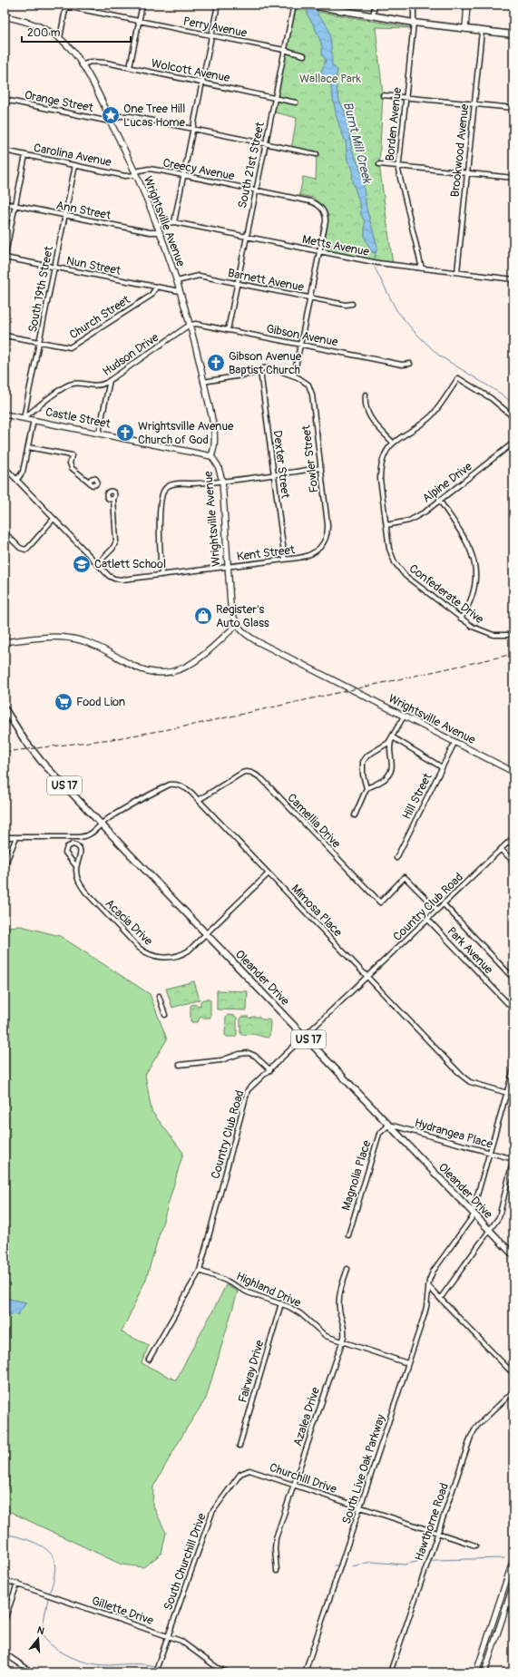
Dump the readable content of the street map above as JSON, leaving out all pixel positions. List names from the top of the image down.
{
  "streets": {
    "main road": ["US 17", "Oleander Drive"],
    "street": [
      "Perry Avenue",
      "Wolcott Avenue",
      "Orange Street",
      "Borden Avenue",
      "Brookwood Avenue",
      "Carolina Avenue",
      "South 21st Street",
      "Creecy Avenue",
      "Ann Street",
      "Wrightsville Avenue",
      "Metts Avenue",
      "Nun Street",
      "Barnett Avenue",
      "South 19th Street",
      "Church Street",
      "Gibson Avenue",
      "Hudson Drive",
      "Castle Street",
      "Fowler Street",
      "Dexter Street",
      "Alpine Drive",
      "Kent Street",
      "Confederate Drive",
      "Hill Street",
      "Camellia Drive",
      "Country Club Road",
      "Mimosa Place",
      "Acacia Drive",
      "Park Avenue",
      "Hydrangea Place",
      "Magnolia Place",
      "Highland Drive",
      "Fairway Drive",
      "Azalea Drive",
      "South Live Oak Parkway",
      "Churchill Drive",
      "Hawthorne Road",
      "South Churchill Drive",
      "Gillette Drive"
    ]
  },
  "crossings": [
    ["Perry Avenue", "South 21st Street"],
    ["Wolcott Avenue", "South 21st Street"],
    ["Wolcott Avenue", "Wrightsville Avenue"],
    ["Orange Street", "Wrightsville Avenue"],
    ["Borden Avenue", "Metts Avenue"],
    ["Brookwood Avenue", "Metts Avenue"],
    ["Carolina Avenue", "Creecy Avenue"],
    ["Carolina Avenue", "Wrightsville Avenue"],
    ["Carolina Avenue", "South 19th Street"],
    ["South 21st Street", "Creecy Avenue"],
    ["South 21st Street", "Metts Avenue"],
    ["South 21st Street", "Barnett Avenue"],
    ["South 21st Street", "Gibson Avenue"],
    ["Creecy Avenue", "Wrightsville Avenue"],
    ["Creecy Avenue", "Metts Avenue"],
    ["Ann Street", "Wrightsville Avenue"],
    ["Ann Street", "South 19th Street"],
    ["Wrightsville Avenue", "Metts Avenue"],
    ["Wrightsville Avenue", "Nun Street"],
    ["Wrightsville Avenue", "Barnett Avenue"],
    ["Wrightsville Avenue", "Gibson Avenue"],
    ["Wrightsville Avenue", "Hudson Drive"],
    ["Wrightsville Avenue", "Castle Street"],
    ["Wrightsville Avenue", "Fowler Street"],
    ["Wrightsville Avenue", "Kent Street"],
    ["Wrightsville Avenue", "Hill Street"],
    ["Nun Street", "South 19th Street"],
    ["Nun Street", "Church Street"],
    ["South 19th Street", "Church Street"],
    ["South 19th Street", "Hudson Drive"],
    ["South 19th Street", "Castle Street"],
    ["Gibson Avenue", "Hudson Drive"],
    ["Hudson Drive", "Castle Street"],
    ["Fowler Street", "Dexter Street"],
    ["Fowler Street", "Kent Street"],
    ["Dexter Street", "Kent Street"],
    ["Alpine Drive", "Confederate Drive"],
    ["Camellia Drive", "Country Club Road"],
    ["Camellia Drive", "Mimosa Place"],
    ["Country Club Road", "Mimosa Place"],
    ["Country Club Road", "Park Avenue"],
    ["Country Club Road", "Oleander Drive"],
    ["Country Club Road", "Highland Drive"],
    ["Mimosa Place", "Acacia Drive"],
    ["Mimosa Place", "Oleander Drive"],
    ["Acacia Drive", "Oleander Drive"],
    ["Oleander Drive", "Hydrangea Place"],
    ["Oleander Drive", "Magnolia Place"],
    ["Oleander Drive", "South Live Oak Parkway"],
    ["Hydrangea Place", "Magnolia Place"],
    ["Highland Drive", "Fairway Drive"],
    ["Highland Drive", "Azalea Drive"],
    ["Highland Drive", "South Live Oak Parkway"],
    ["Azalea Drive", "Churchill Drive"],
    ["South Live Oak Parkway", "Churchill Drive"],
    ["Churchill Drive", "Hawthorne Road"],
    ["Churchill Drive", "South Churchill Drive"],
    ["South Churchill Drive", "Gillette Drive"]
  ],
  "water": ["Burnt Mill Creek"],
  "parks": ["Wallace Park"],
  "places": {
    "place": ["One Tree Hill Lucas Home"],
    "church": ["Gibson Avenue Baptist Church", "Wrightsville Avenue Church of God"],
    "school or university": ["Catlett School"],
    "shop": ["Register's Auto Glass"],
    "supermarket": ["Food Lion"]
  },
  "scale_bar": "200 m",
  "north": "top"
}
